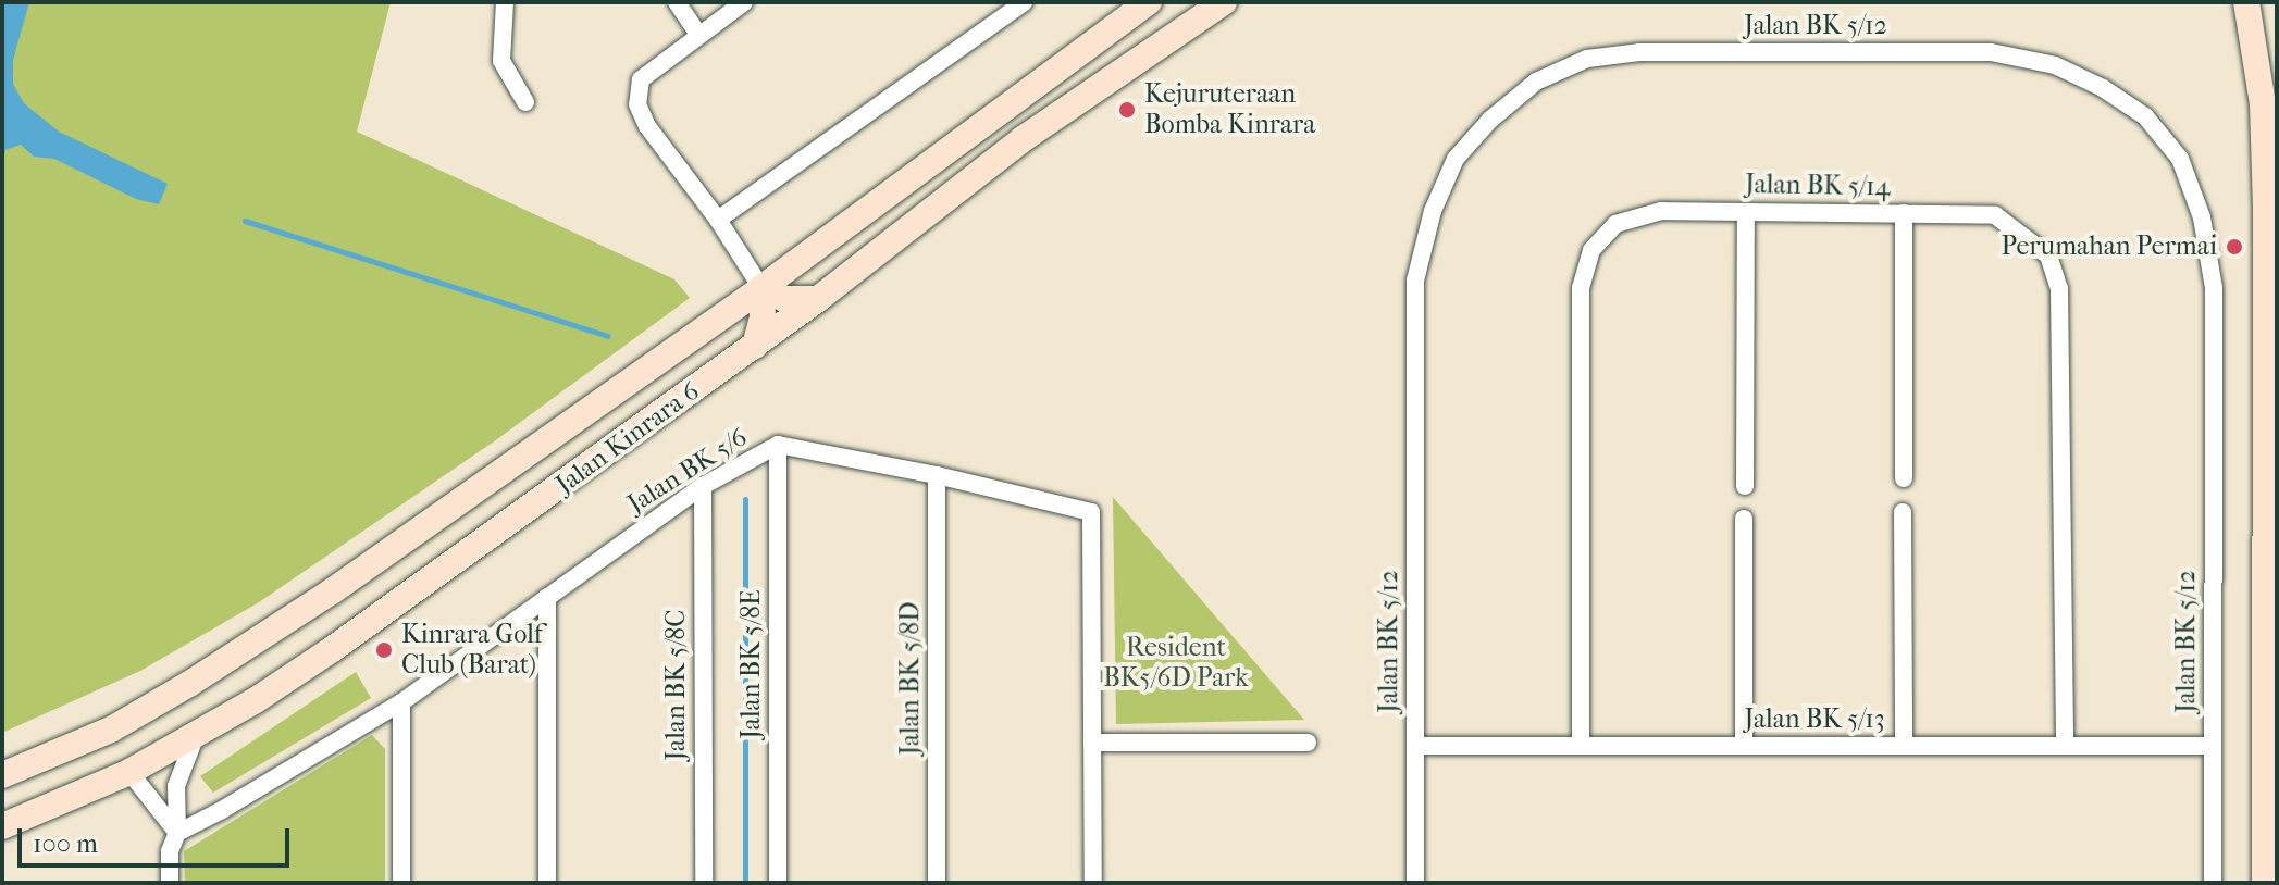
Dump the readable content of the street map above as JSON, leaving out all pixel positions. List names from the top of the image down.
{
  "streets": {
    "main road": ["Jalan Kinrara 6"],
    "street": [
      "Jalan BK 5/12",
      "Jalan BK 5/14",
      "Jalan BK 5/6",
      "Jalan BK 5/8E",
      "Jalan BK 5/8D",
      "Jalan BK 5/8C",
      "Jalan BK 5/13"
    ]
  },
  "crossings": [
    ["Jalan BK 5/12", "Jalan BK 5/13"],
    ["Jalan BK 5/14", "Jalan BK 5/13"],
    ["Jalan BK 5/6", "Jalan BK 5/8E"],
    ["Jalan BK 5/6", "Jalan BK 5/8D"],
    ["Jalan BK 5/6", "Jalan BK 5/8C"]
  ],
  "parks": ["Resident BK5/6D Park"],
  "places": ["Kejuruteraan Bomba Kinrara", "Perumahan Permai", "Kinrara Golf Club (Barat)"],
  "scale_bar": "100 m"
}
